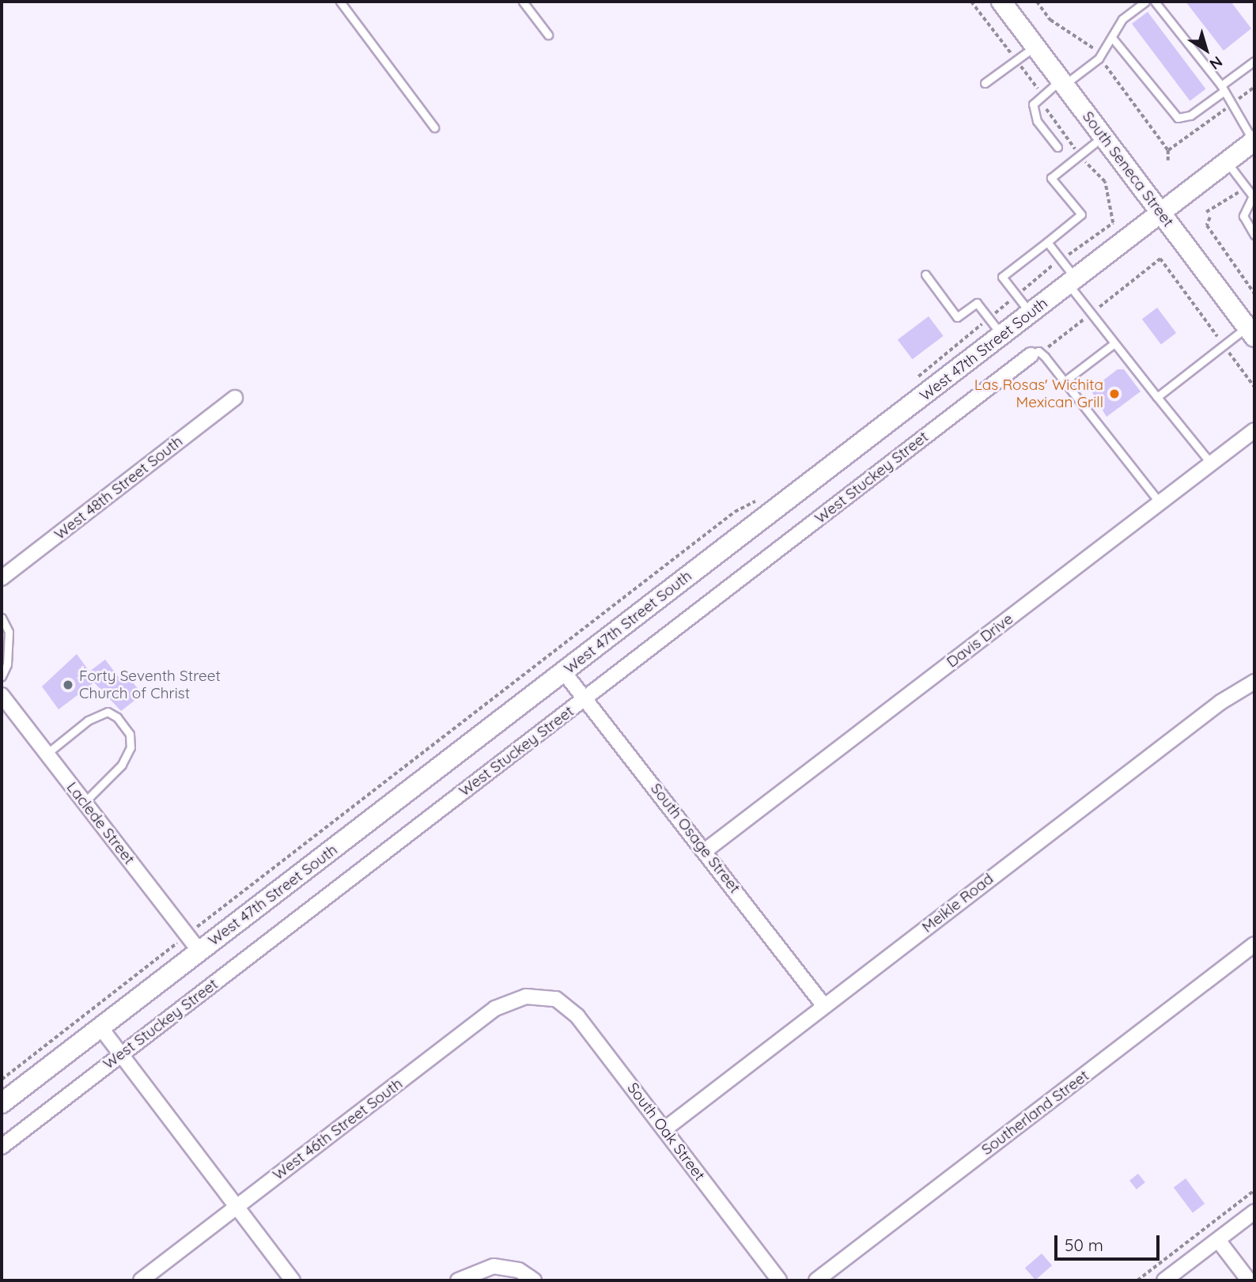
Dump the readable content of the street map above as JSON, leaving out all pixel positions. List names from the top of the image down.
{
  "streets": {
    "street": [
      "South Seneca Street",
      "West 47th Street South",
      "West Stuckey Street",
      "West 48th Street South",
      "Davis Drive",
      "Laclede Street",
      "South Osage Street",
      "Meikle Road",
      "Southerland Street",
      "West 46th Street South",
      "South Oak Street"
    ]
  },
  "crossings": [
    ["South Seneca Street", "West 47th Street South"],
    ["West 47th Street South", "Laclede Street"],
    ["West 47th Street South", "South Osage Street"],
    ["West Stuckey Street", "South Osage Street"],
    ["Davis Drive", "South Osage Street"],
    ["South Osage Street", "Meikle Road"],
    ["Meikle Road", "South Oak Street"],
    ["West 46th Street South", "South Oak Street"]
  ],
  "places": ["Las Rosas' Wichita Mexican Grill", "Forty Seventh Street Church of Christ"],
  "scale_bar": "50 m",
  "north": "bottom right"
}
